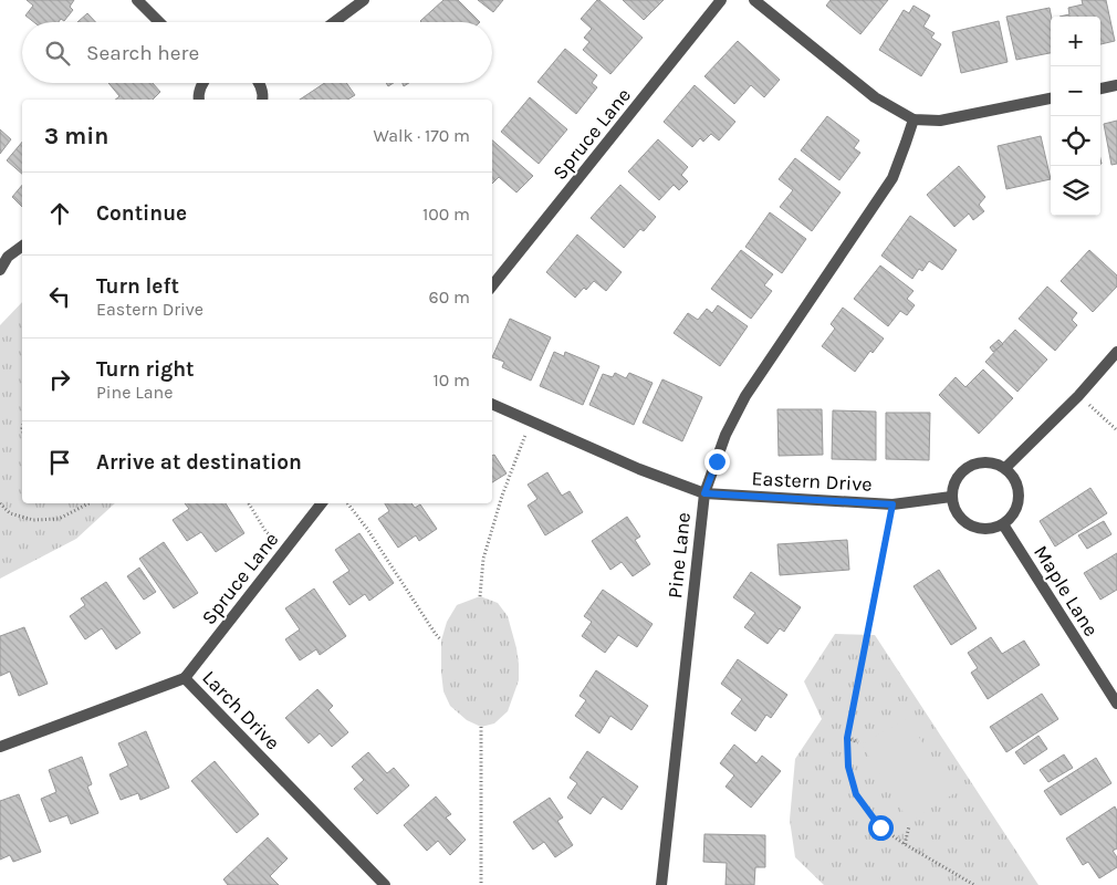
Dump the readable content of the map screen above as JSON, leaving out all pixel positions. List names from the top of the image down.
{
  "streets": {
    "street": [
      "Spruce Lane",
      "Eastern Drive",
      "Pine Lane",
      "Maple Lane",
      "Larch Drive"
    ]
  },
  "crossings": [
    ["Spruce Lane", "Larch Drive"],
    ["Eastern Drive", "Pine Lane"],
    ["Eastern Drive", "Maple Lane"]
  ],
  "page": {
    "map_buttons": ["+", "−"],
    "search": "Search here",
    "heading": ["3 min", "Walk · 170 m"],
    "list": [
      ["Continue", "100 m"],
      ["Turn left", "Eastern Drive", "60 m"],
      ["Turn right", "Pine Lane", "10 m"],
      "Arrive at destination"
    ]
  }
}
